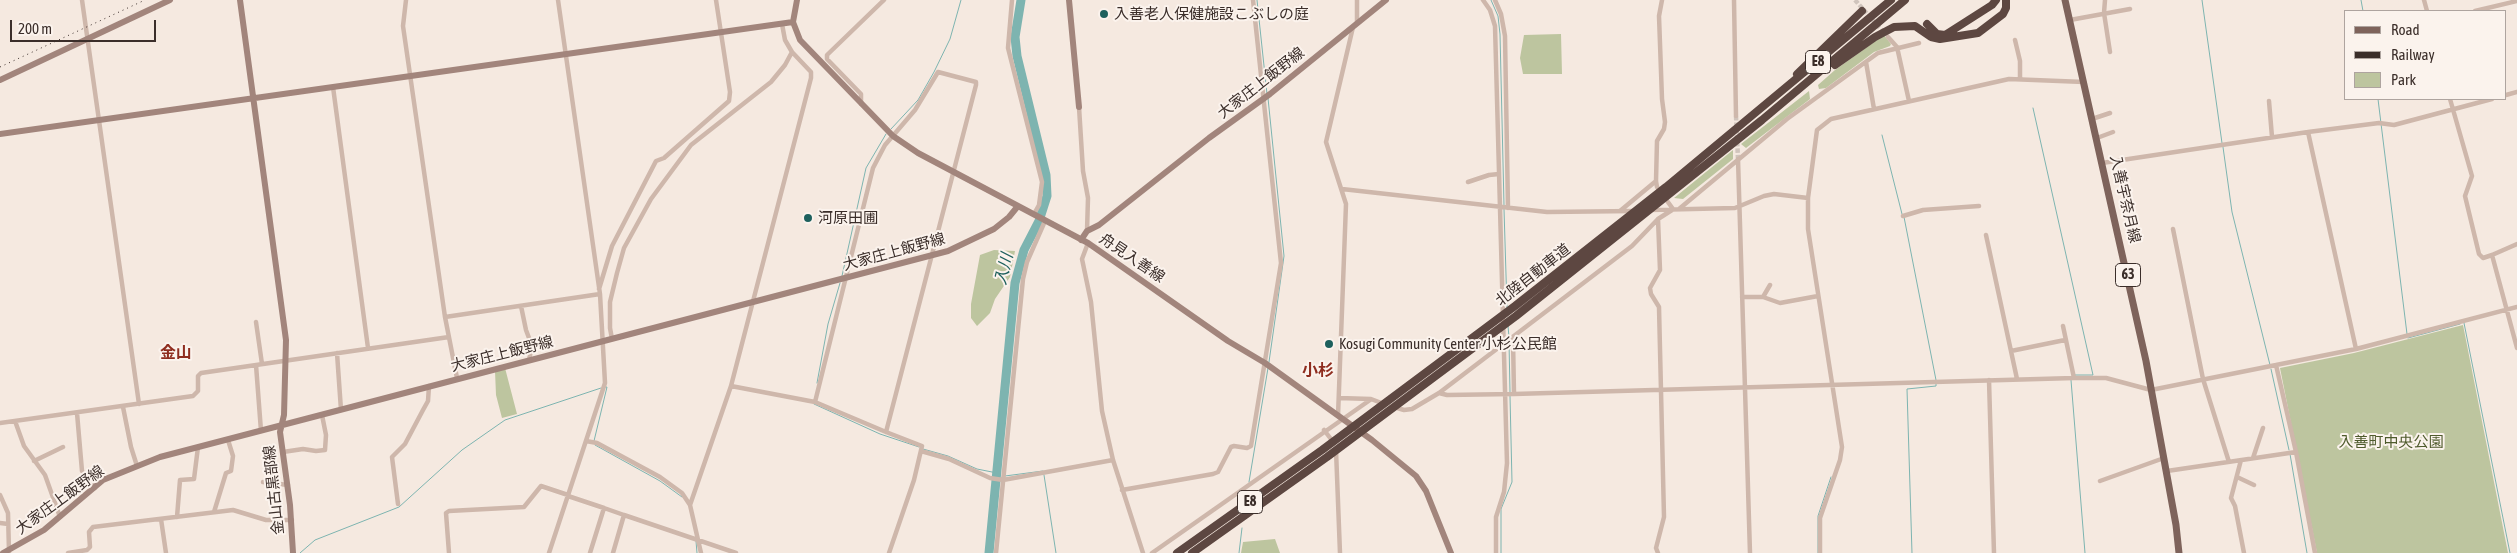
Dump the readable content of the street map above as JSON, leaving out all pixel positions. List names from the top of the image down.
{
  "streets": {
    "highway": ["E8", "北陸自動車道"],
    "main road": [
      "大家庄上飯野線",
      "入善宇奈月線",
      "舟見入善線",
      "63",
      "金山古黒部線"
    ]
  },
  "crossings": [
    ["大家庄上飯野線", "舟見入善線"],
    ["大家庄上飯野線", "金山古黒部線"]
  ],
  "districts": ["金山", "小杉"],
  "water": ["入川"],
  "parks": ["入善町中央公園"],
  "places": ["入善老人保健施設こぶしの庭", "河原田圃", "Kosugi Community Center 小杉公民館"],
  "legend": ["Road", "Railway", "Park"],
  "scale_bar": "200 m"
}
